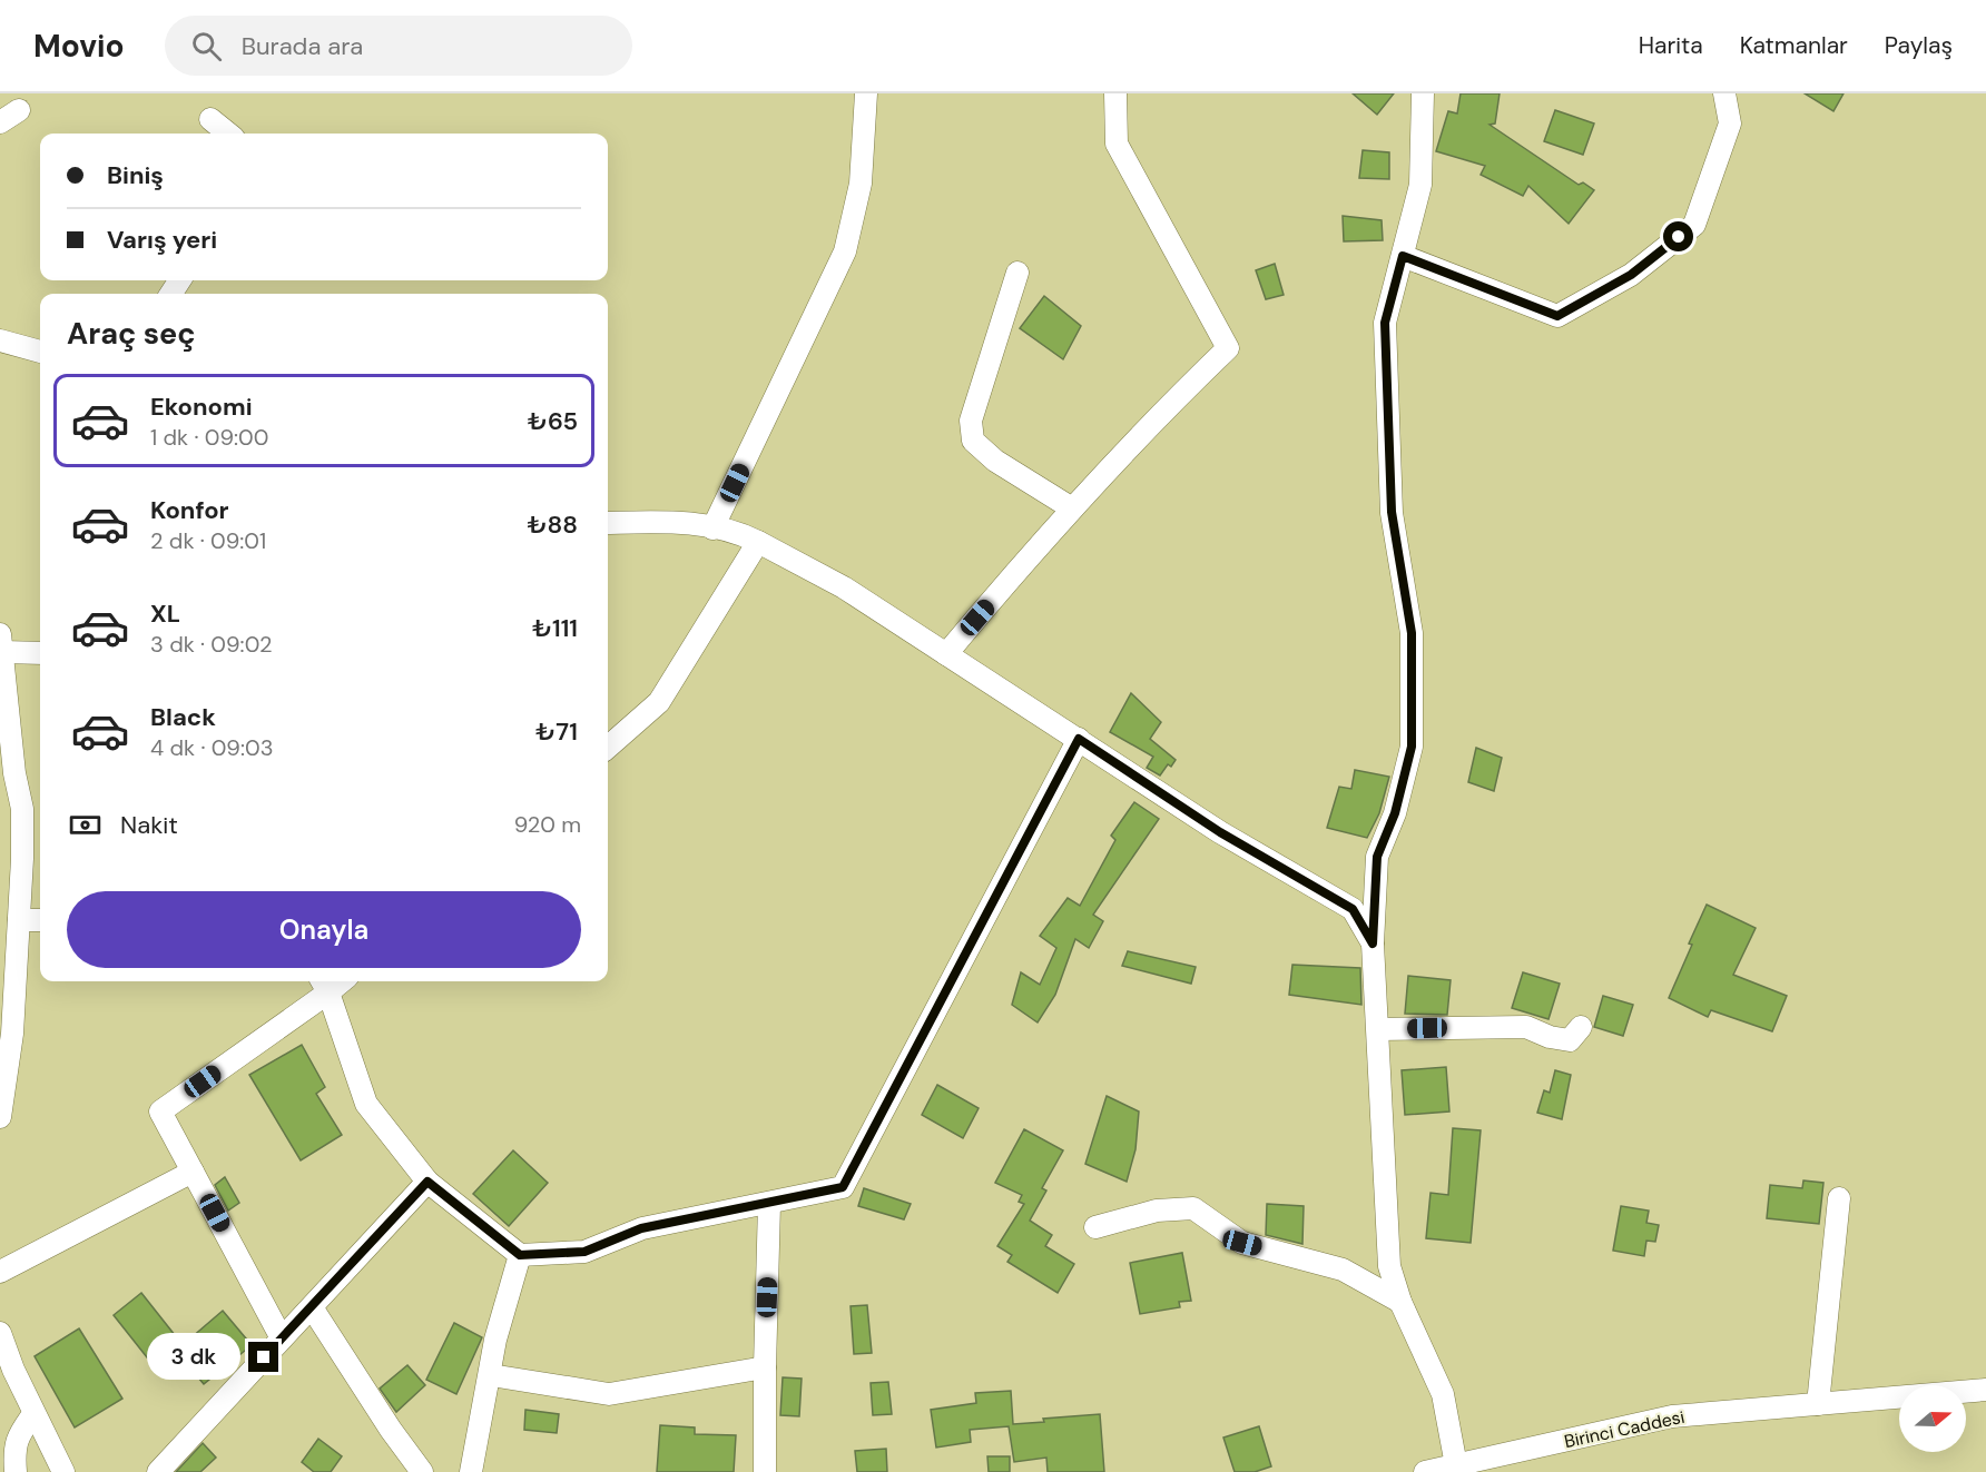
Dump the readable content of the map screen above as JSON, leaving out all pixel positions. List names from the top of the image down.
{
  "streets": {
    "street": ["Birinci Caddesi"]
  },
  "north": "right",
  "page": {
    "header": "Movio",
    "search": "Burada ara",
    "nav": ["Harita", "Katmanlar", "Paylaş"],
    "banner": ["Biniş", "Varış yeri"],
    "heading": "Araç seç",
    "list": [
      {
        "name": "Ekonomi",
        "note": "1 dk · 09:00",
        "value": "₺65"
      },
      {
        "name": "Konfor",
        "note": "2 dk · 09:01",
        "value": "₺88"
      },
      {
        "name": "XL",
        "note": "3 dk · 09:02",
        "value": "₺111"
      },
      {
        "name": "Black",
        "note": "4 dk · 09:03",
        "value": "₺71"
      }
    ],
    "pay": ["Nakit", "920 m"],
    "buttons": "Onayla",
    "bubble": "3 dk"
  }
}
